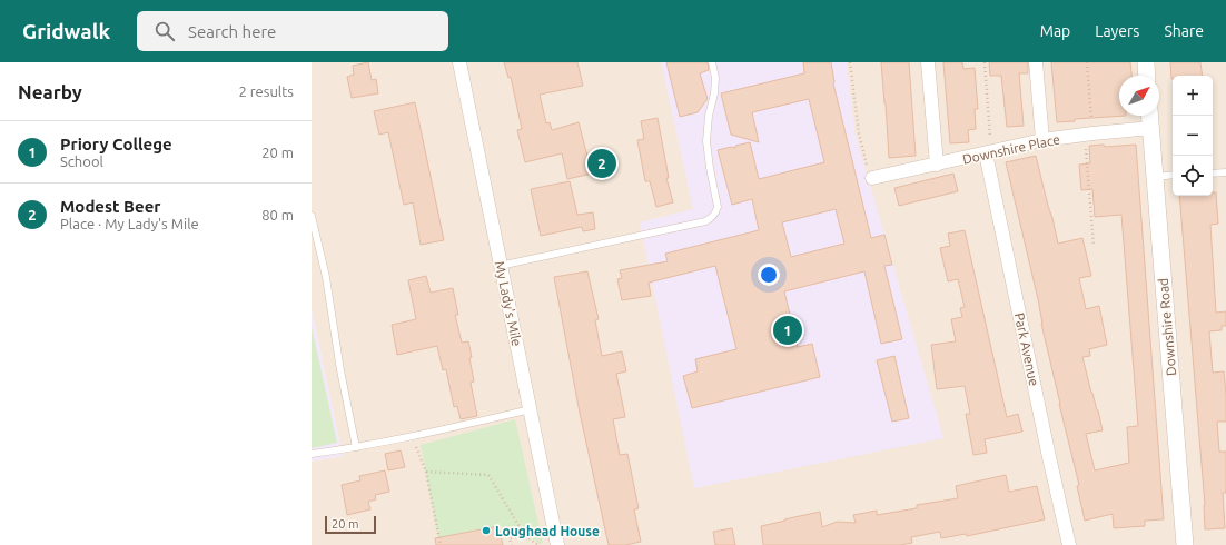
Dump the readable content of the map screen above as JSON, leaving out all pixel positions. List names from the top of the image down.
{
  "streets": {
    "street": [
      "Downshire Place",
      "My Lady's Mile",
      "Downshire Road",
      "Park Avenue"
    ]
  },
  "crossings": [
    ["Downshire Place", "Downshire Road"],
    ["Downshire Place", "Park Avenue"]
  ],
  "places": ["Loughead House"],
  "scale_bar": "20 m",
  "north": "top right",
  "page": {
    "header": "Gridwalk",
    "search": "Search here",
    "nav": ["Map", "Layers", "Share"],
    "heading": ["Nearby", "2 results"],
    "map_buttons": ["+", "−"],
    "list": [
      {
        "mark": "1",
        "name": "Priory College",
        "note": "School",
        "value": "20 m"
      },
      {
        "mark": "2",
        "name": "Modest Beer",
        "note": "Place · My Lady's Mile",
        "value": "80 m"
      }
    ],
    "pins": ["2", "1"],
    "scale": "20 m"
  }
}
